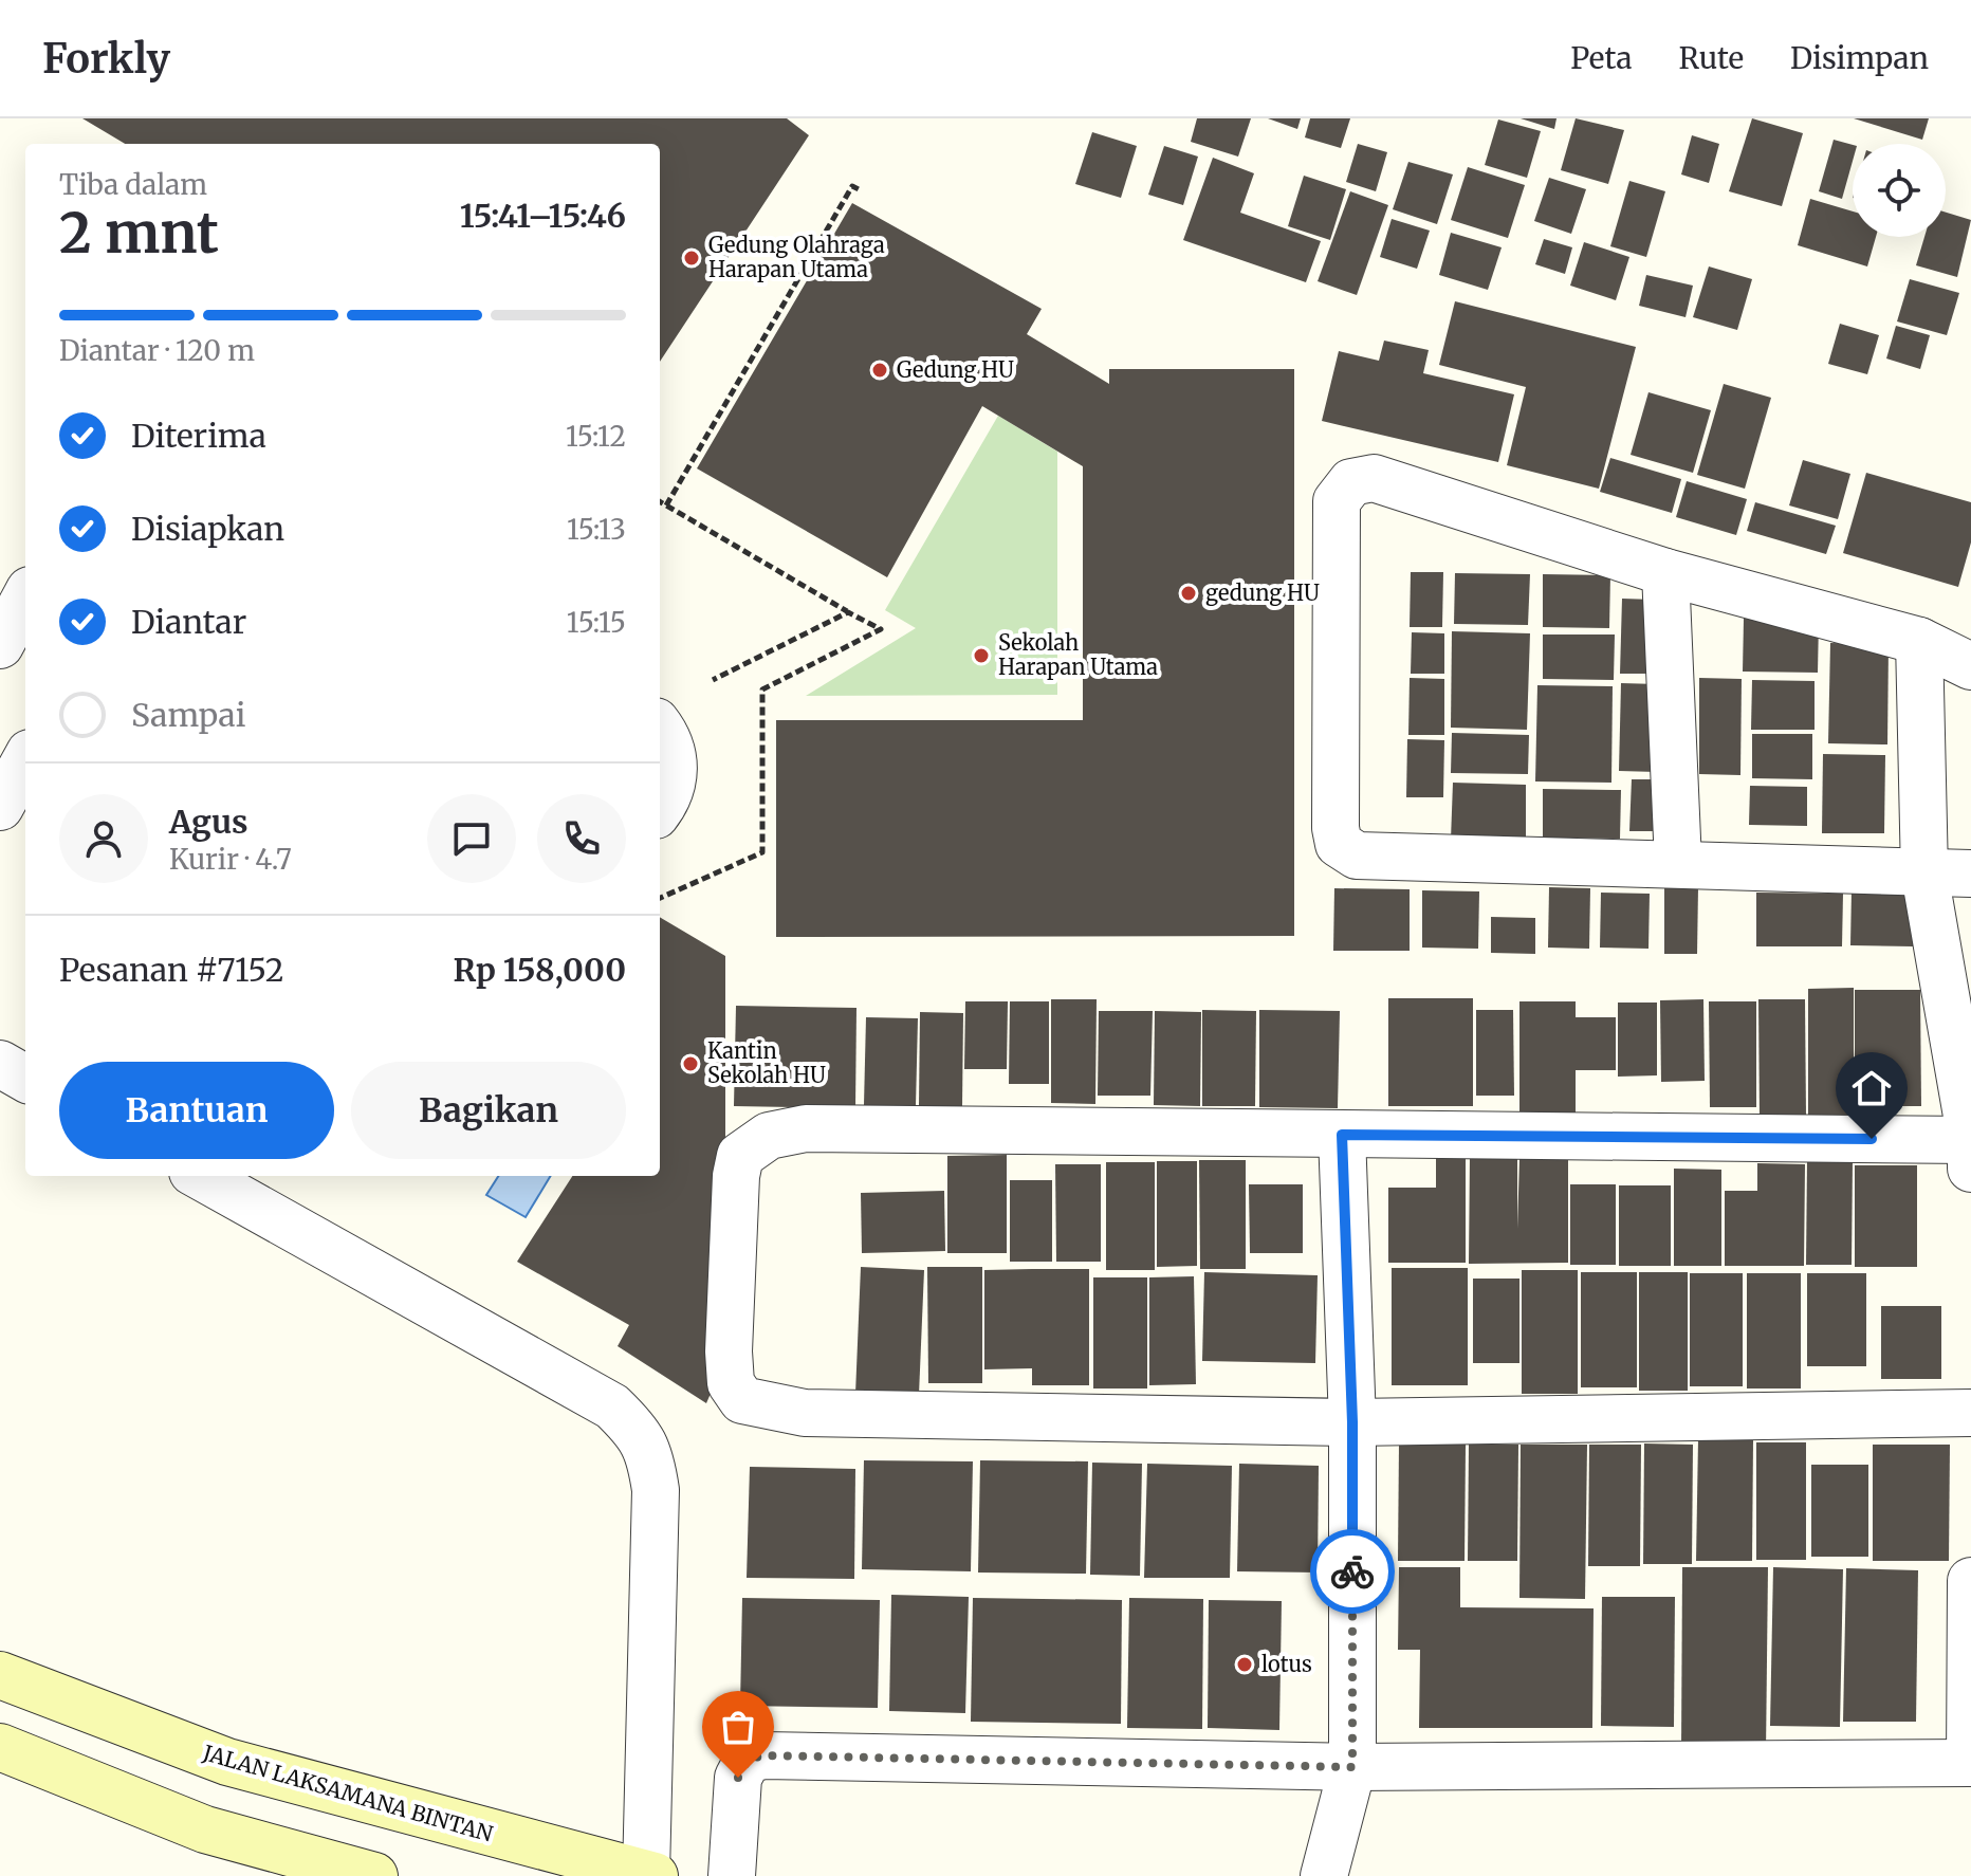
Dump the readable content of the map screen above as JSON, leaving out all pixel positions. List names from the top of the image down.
{
  "streets": {
    "main road": ["JALAN LAKSAMANA BINTAN"]
  },
  "places": [
    "Gedung Olahraga Harapan Utama",
    "Gedung HU",
    "gedung HU",
    "Sekolah Harapan Utama",
    "Kantin Sekolah HU",
    "lotus"
  ],
  "page": {
    "header": "Forkly",
    "nav": ["Peta", "Rute", "Disimpan"],
    "heading": ["2 mnt", "Tiba dalam", "15:41–15:46"],
    "panel": [
      "Agus",
      "Kurir · 4.7",
      "Pesanan #7152",
      "Rp 158,000"
    ],
    "bar": "Diantar · 120 m",
    "list": [
      ["Diterima", "15:12"],
      ["Disiapkan", "15:13"],
      ["Diantar", "15:15"],
      "Sampai"
    ],
    "buttons": ["Bantuan", "Bagikan"]
  }
}
